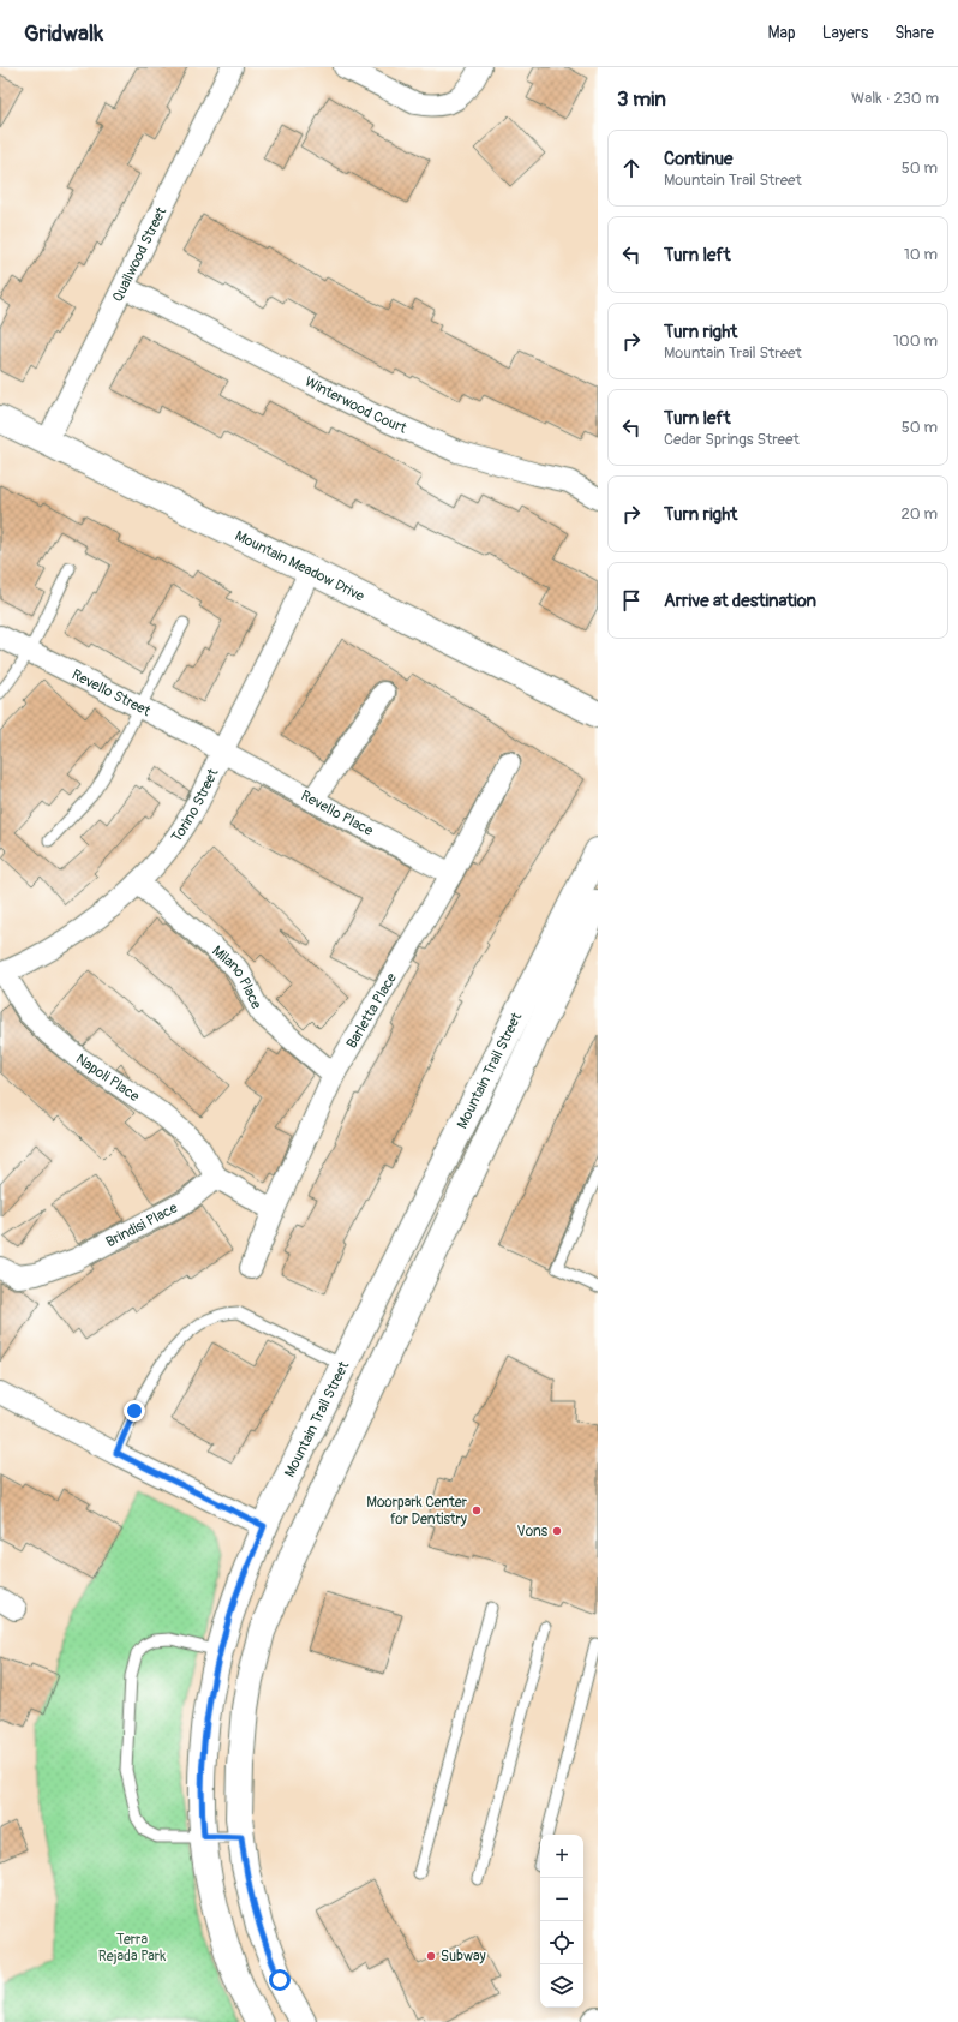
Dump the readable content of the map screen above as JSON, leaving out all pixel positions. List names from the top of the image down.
{
  "streets": {
    "street": [
      "Quailwood Street",
      "Winterwood Court",
      "Mountain Meadow Drive",
      "Revello Street",
      "Torino Street",
      "Revello Place",
      "Milano Place",
      "Barletta Place",
      "Mountain Trail Street",
      "Napoli Place",
      "Brindisi Place"
    ]
  },
  "crossings": [
    ["Quailwood Street", "Winterwood Court"],
    ["Quailwood Street", "Mountain Meadow Drive"],
    ["Mountain Meadow Drive", "Torino Street"],
    ["Revello Street", "Torino Street"],
    ["Revello Street", "Revello Place"],
    ["Torino Street", "Revello Place"],
    ["Torino Street", "Milano Place"],
    ["Torino Street", "Napoli Place"],
    ["Revello Place", "Barletta Place"],
    ["Milano Place", "Barletta Place"],
    ["Napoli Place", "Brindisi Place"]
  ],
  "parks": ["Terra Rejada Park"],
  "places": ["Moorpark Center for Dentistry", "Vons", "Subway"],
  "page": {
    "header": "Gridwalk",
    "nav": ["Map", "Layers", "Share"],
    "heading": ["3 min", "Walk · 230 m"],
    "list": [
      ["Continue", "Mountain Trail Street", "50 m"],
      ["Turn left", "10 m"],
      ["Turn right", "Mountain Trail Street", "100 m"],
      ["Turn left", "Cedar Springs Street", "50 m"],
      ["Turn right", "20 m"],
      "Arrive at destination"
    ],
    "map_buttons": ["+", "−"]
  }
}
